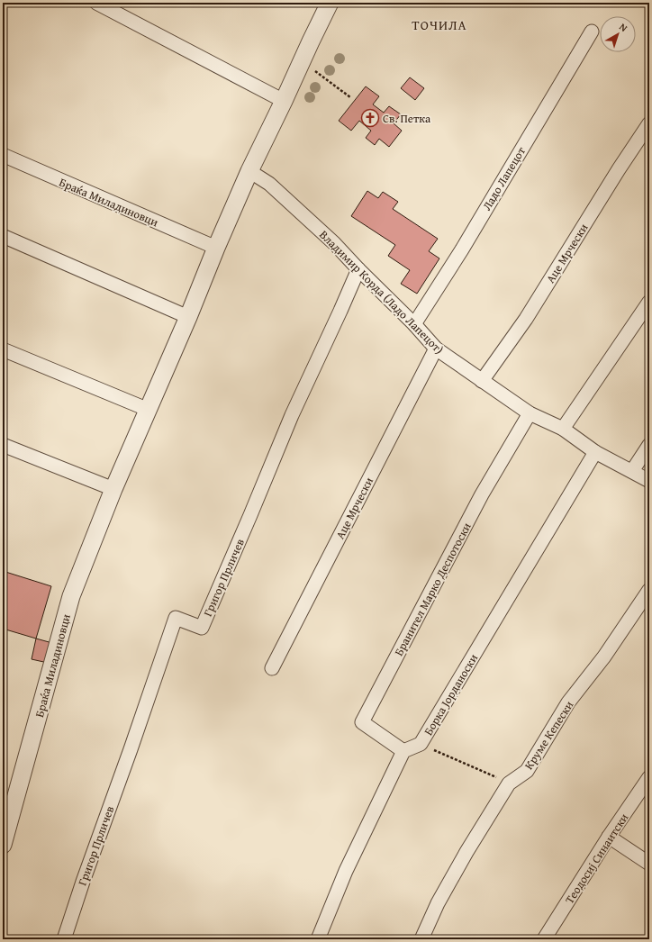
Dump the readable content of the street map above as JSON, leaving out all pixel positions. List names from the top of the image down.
{
  "streets": {
    "street": [
      "Ладо Лапецот",
      "Браќа Миладиновци",
      "Аце Мрчески",
      "Владимир Корда (Ладо Лапецот)",
      "Григор Прличев",
      "Бранител Марко Деспотоски",
      "Борка Јорданоски",
      "Круме Кепески",
      "Теодосиј Синаитски"
    ]
  },
  "crossings": [
    ["Ладо Лапецот", "Владимир Корда (Ладо Лапецот)"],
    ["Браќа Миладиновци", "Владимир Корда (Ладо Лапецот)"],
    ["Аце Мрчески", "Владимир Корда (Ладо Лапецот)"],
    ["Владимир Корда (Ладо Лапецот)", "Григор Прличев"],
    ["Владимир Корда (Ладо Лапецот)", "Бранител Марко Деспотоски"],
    ["Владимир Корда (Ладо Лапецот)", "Борка Јорданоски"],
    ["Бранител Марко Деспотоски", "Борка Јорданоски"]
  ],
  "districts": ["ТОЧИЛА"],
  "places": {
    "church": ["Св. Петка"]
  },
  "north": "top right"
}
